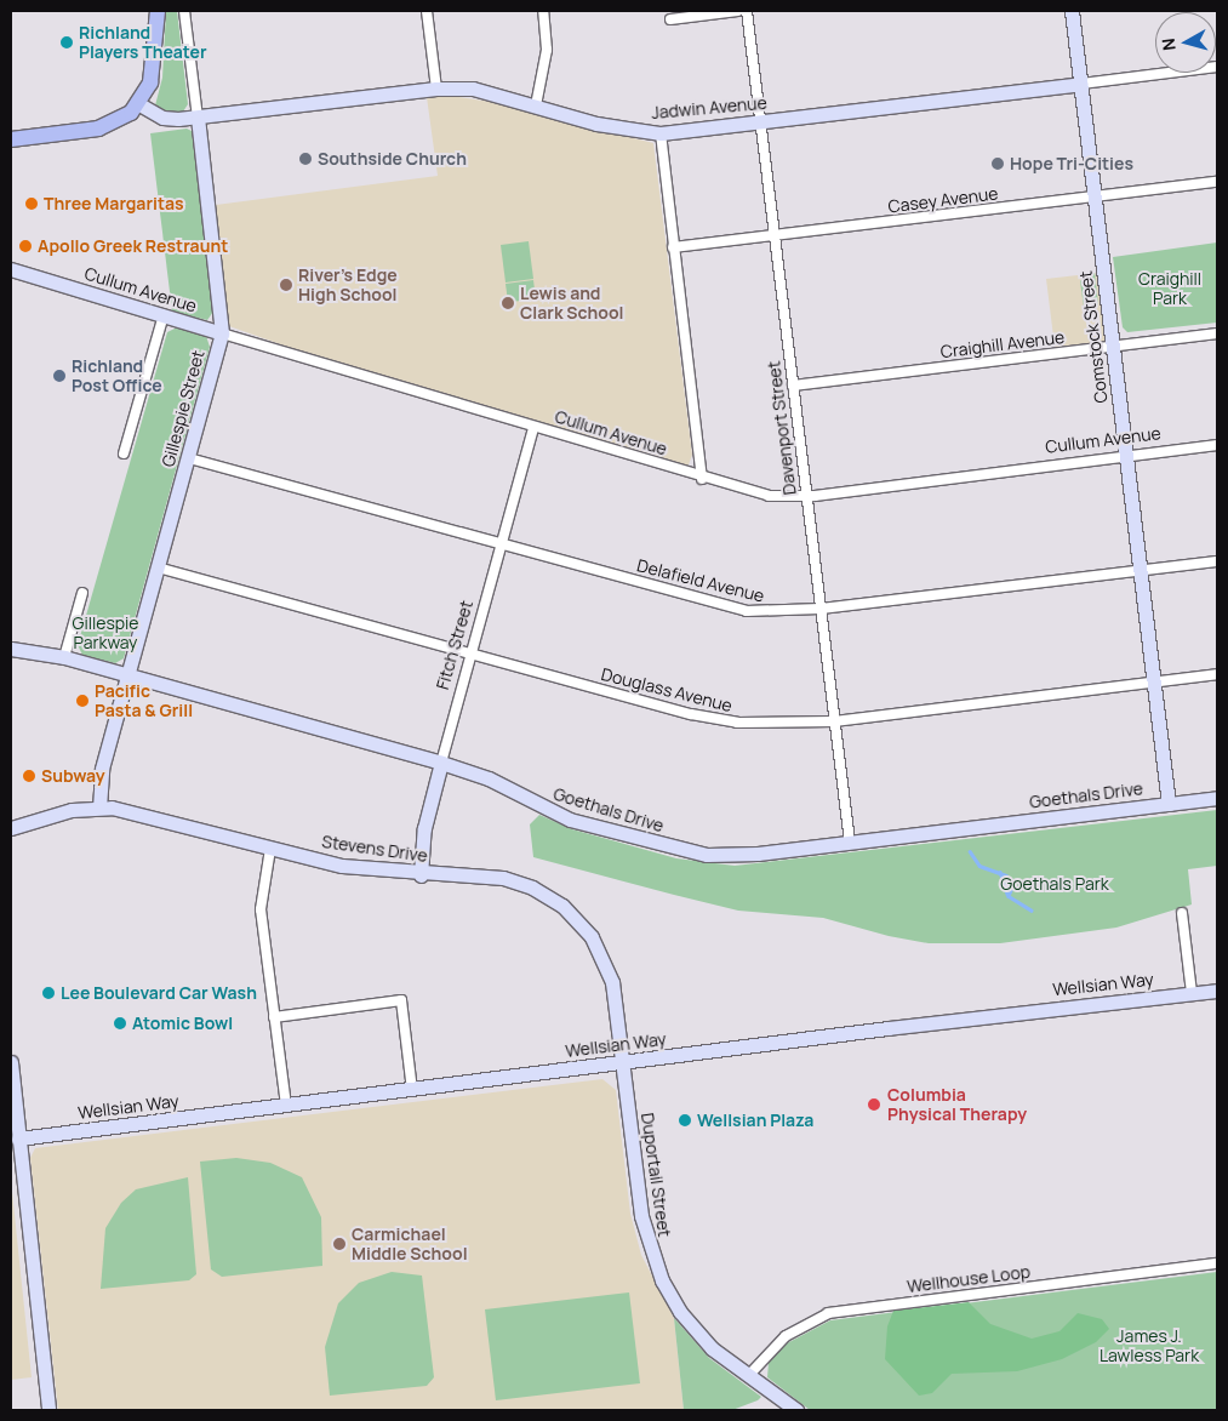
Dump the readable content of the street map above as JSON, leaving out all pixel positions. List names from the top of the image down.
{
  "streets": {
    "street": [
      "Jadwin Avenue",
      "Casey Avenue",
      "Cullum Avenue",
      "Comstock Street",
      "Craighill Avenue",
      "Gillespie Street",
      "Davenport Street",
      "Delafield Avenue",
      "Fitch Street",
      "Douglass Avenue",
      "Goethals Drive",
      "Stevens Drive",
      "Wellsian Way",
      "Duportail Street",
      "Wellhouse Loop"
    ]
  },
  "crossings": [
    ["Jadwin Avenue", "Comstock Street"],
    ["Jadwin Avenue", "Gillespie Street"],
    ["Jadwin Avenue", "Davenport Street"],
    ["Casey Avenue", "Comstock Street"],
    ["Casey Avenue", "Davenport Street"],
    ["Cullum Avenue", "Comstock Street"],
    ["Cullum Avenue", "Gillespie Street"],
    ["Cullum Avenue", "Davenport Street"],
    ["Cullum Avenue", "Fitch Street"],
    ["Comstock Street", "Craighill Avenue"],
    ["Comstock Street", "Delafield Avenue"],
    ["Comstock Street", "Douglass Avenue"],
    ["Comstock Street", "Goethals Drive"],
    ["Craighill Avenue", "Davenport Street"],
    ["Gillespie Street", "Delafield Avenue"],
    ["Gillespie Street", "Douglass Avenue"],
    ["Gillespie Street", "Goethals Drive"],
    ["Gillespie Street", "Stevens Drive"],
    ["Davenport Street", "Delafield Avenue"],
    ["Davenport Street", "Douglass Avenue"],
    ["Davenport Street", "Goethals Drive"],
    ["Delafield Avenue", "Fitch Street"],
    ["Fitch Street", "Douglass Avenue"],
    ["Fitch Street", "Goethals Drive"],
    ["Fitch Street", "Stevens Drive"],
    ["Stevens Drive", "Wellsian Way"],
    ["Stevens Drive", "Duportail Street"],
    ["Wellsian Way", "Duportail Street"],
    ["Duportail Street", "Wellhouse Loop"]
  ],
  "parks": [
    "Craighill Park",
    "Gillespie Parkway",
    "Goethals Park",
    "James J. Lawless Park"
  ],
  "places": [
    "Richland Players Theater",
    "Southside Church",
    "Hope Tri-Cities",
    "Three Margaritas",
    "Apollo Greek Restraunt",
    "River's Edge High School",
    "Lewis and Clark School",
    "Richland Post Office",
    "Pacific Pasta & Grill",
    "Subway",
    "Lee Boulevard Car Wash",
    "Atomic Bowl",
    "Columbia Physical Therapy",
    "Wellsian Plaza",
    "Carmichael Middle School"
  ],
  "north": "left"
}
